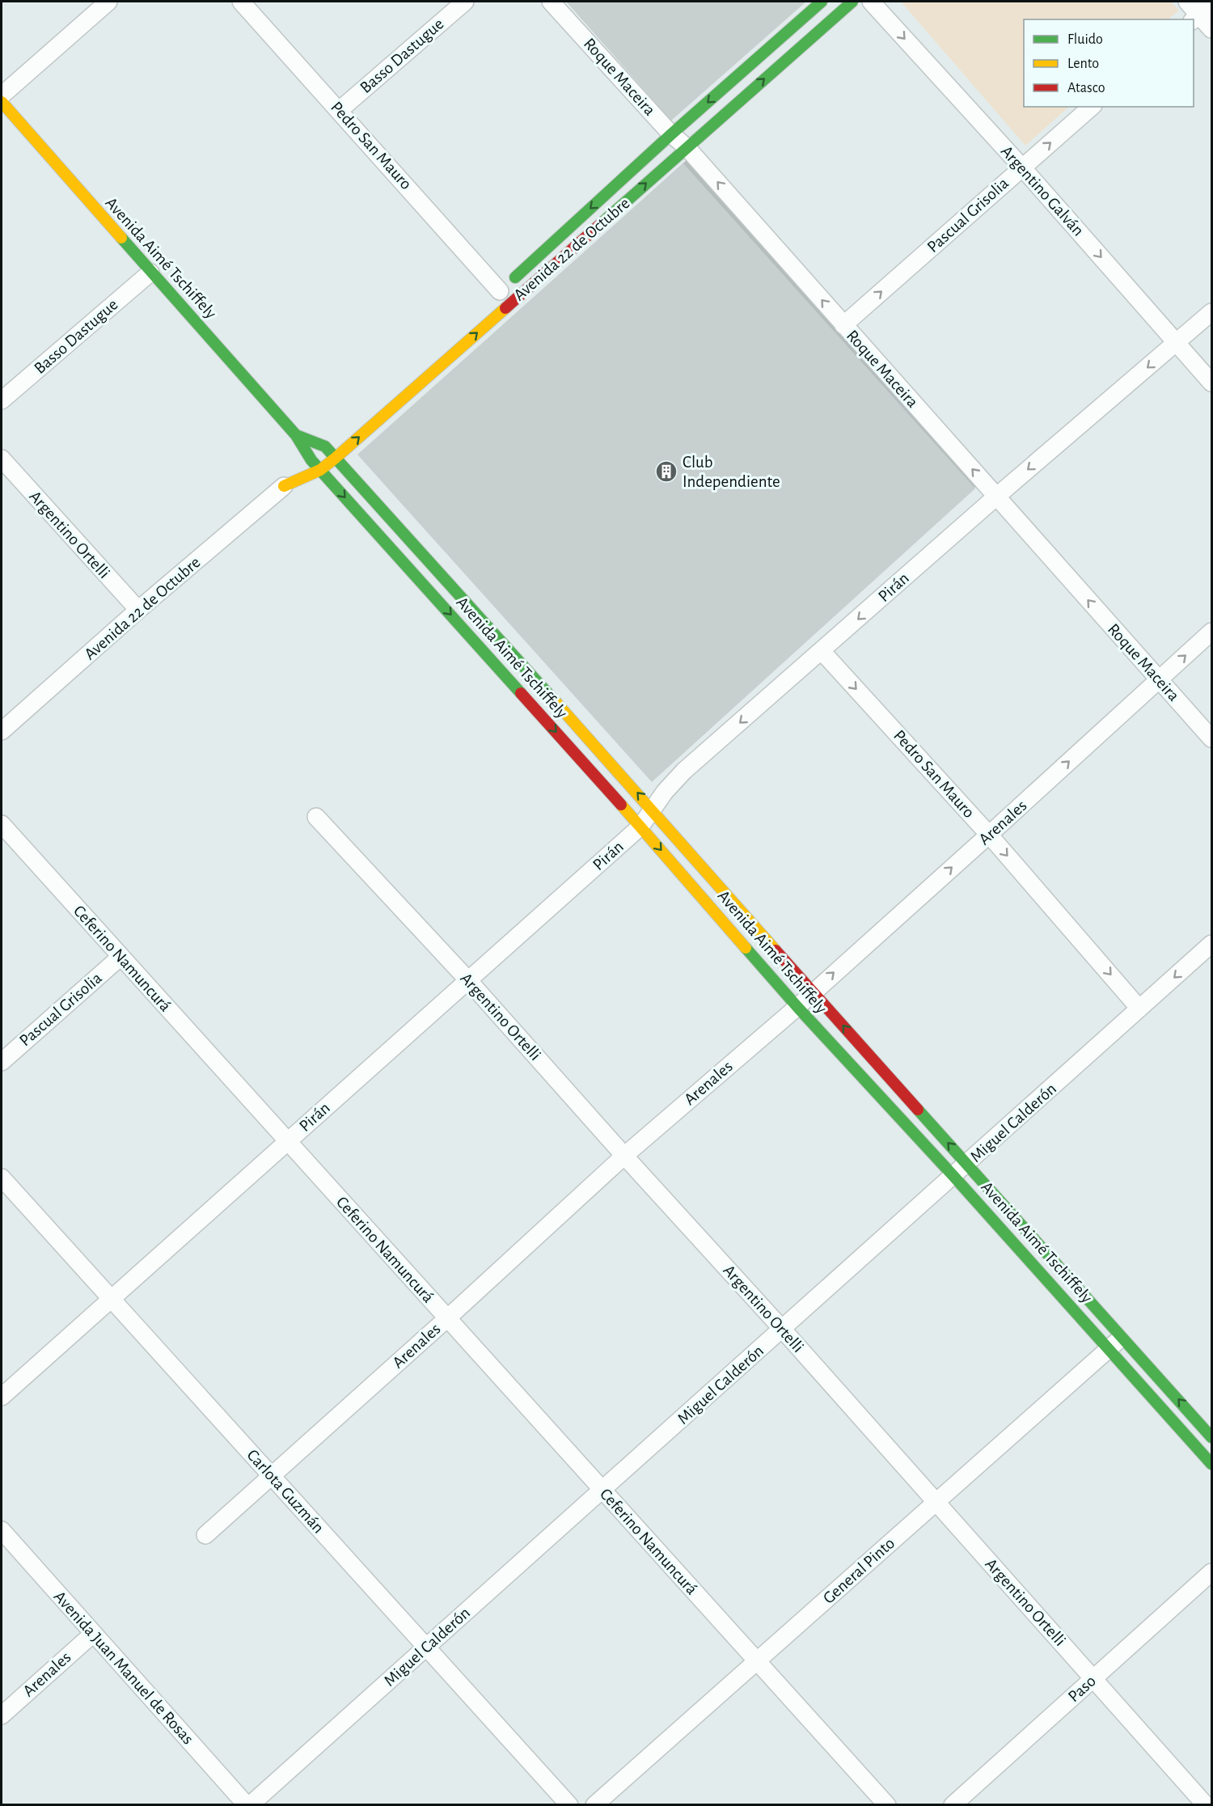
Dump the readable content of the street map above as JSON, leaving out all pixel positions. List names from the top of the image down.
{
  "streets": {
    "main road": ["Avenida 22 de Octubre", "Avenida Aimé Tschiffely"],
    "street": [
      "Basso Dastugue",
      "Roque Maceira",
      "Pedro San Mauro",
      "Argentino Galván",
      "Pascual Grisolia",
      "Argentino Ortelli",
      "Pirán",
      "Arenales",
      "Ceferino Namuncurá",
      "Miguel Calderón",
      "Carlota Guzmán",
      "General Pinto",
      "Avenida Juan Manuel de Rosas",
      "Paso"
    ]
  },
  "crossings": [
    ["Basso Dastugue", "Pedro San Mauro"],
    ["Basso Dastugue", "Avenida Aimé Tschiffely"],
    ["Roque Maceira", "Pascual Grisolia"],
    ["Roque Maceira", "Avenida 22 de Octubre"],
    ["Roque Maceira", "Pirán"],
    ["Roque Maceira", "Arenales"],
    ["Pedro San Mauro", "Avenida 22 de Octubre"],
    ["Pedro San Mauro", "Pirán"],
    ["Pedro San Mauro", "Arenales"],
    ["Pedro San Mauro", "Miguel Calderón"],
    ["Argentino Galván", "Pascual Grisolia"],
    ["Argentino Galván", "Pirán"],
    ["Pascual Grisolia", "Ceferino Namuncurá"],
    ["Avenida 22 de Octubre", "Avenida Aimé Tschiffely"],
    ["Avenida 22 de Octubre", "Argentino Ortelli"],
    ["Avenida Aimé Tschiffely", "Pirán"],
    ["Avenida Aimé Tschiffely", "Arenales"],
    ["Avenida Aimé Tschiffely", "Miguel Calderón"],
    ["Avenida Aimé Tschiffely", "General Pinto"],
    ["Argentino Ortelli", "Pirán"],
    ["Argentino Ortelli", "Arenales"],
    ["Argentino Ortelli", "Miguel Calderón"],
    ["Argentino Ortelli", "General Pinto"],
    ["Argentino Ortelli", "Paso"],
    ["Pirán", "Ceferino Namuncurá"],
    ["Pirán", "Carlota Guzmán"],
    ["Arenales", "Ceferino Namuncurá"],
    ["Arenales", "Carlota Guzmán"],
    ["Arenales", "Avenida Juan Manuel de Rosas"],
    ["Ceferino Namuncurá", "Miguel Calderón"],
    ["Ceferino Namuncurá", "General Pinto"],
    ["Miguel Calderón", "Carlota Guzmán"]
  ],
  "one_way": [
    "Roque Maceira",
    "Pedro San Mauro",
    "Argentino Galván",
    "Pascual Grisolia",
    "Pirán",
    "Arenales"
  ],
  "places": {
    "building": ["Club Independiente"]
  },
  "legend": ["Fluido", "Lento", "Atasco"]
}
